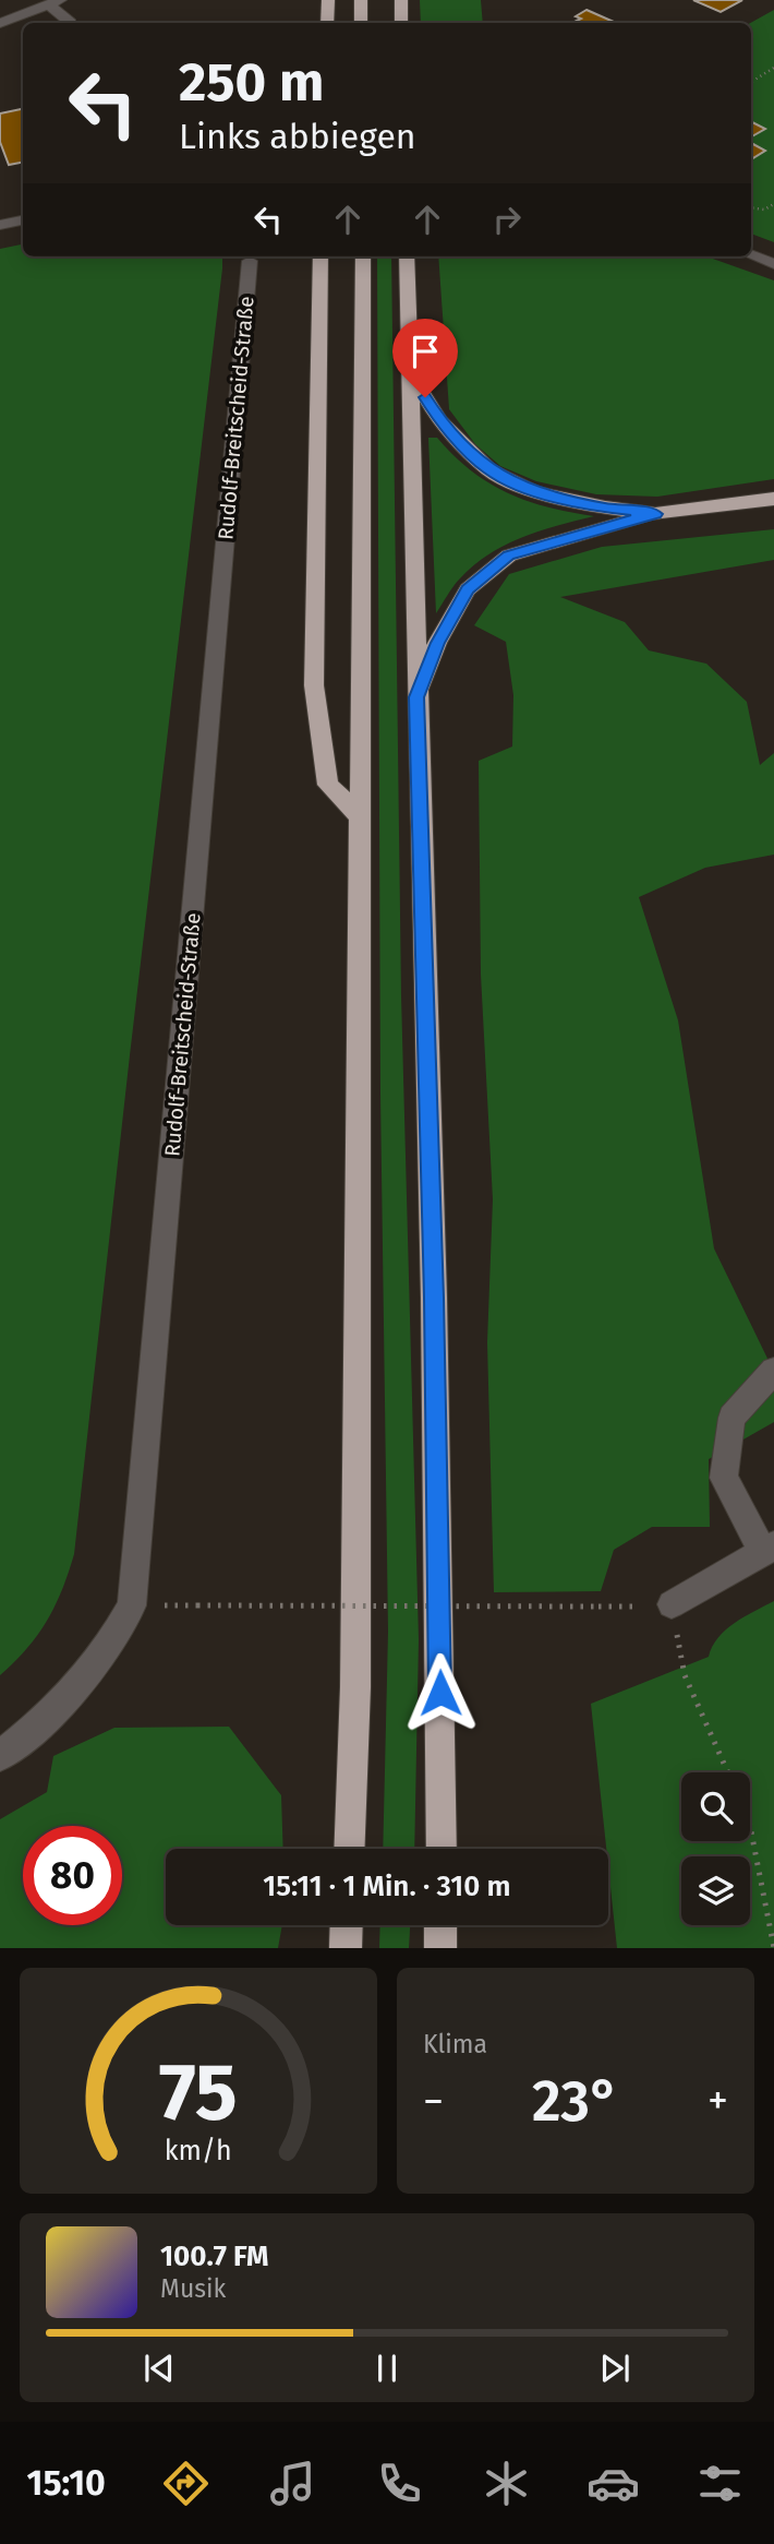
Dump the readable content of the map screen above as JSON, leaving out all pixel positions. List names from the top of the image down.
{
  "streets": {
    "street": ["Rudolf-Breitscheid-Straße"]
  },
  "page": {
    "turn": ["250 m", "Links abbiegen"],
    "limit": "80",
    "trip": "15:11 · 1 Min. · 310 m",
    "tile": "Klima",
    "heat": ["−", "23°", "+"],
    "song": ["100.7 FM", "Musik"],
    "tabs": "15:10",
    "gauge": ["75", "km/h"]
  }
}
